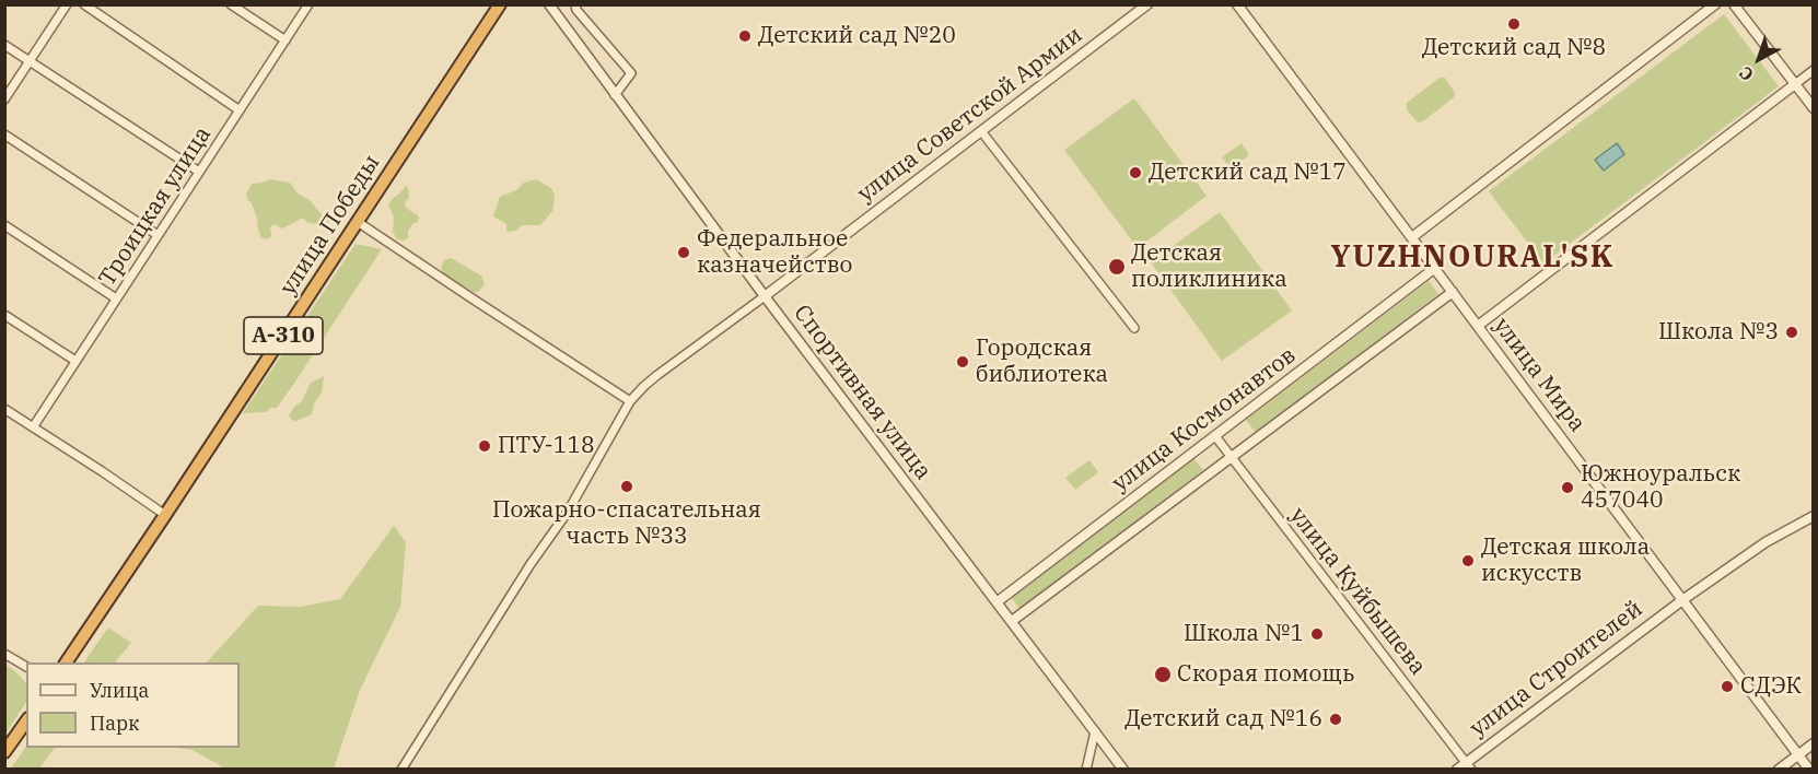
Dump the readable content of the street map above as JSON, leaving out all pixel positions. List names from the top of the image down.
{
  "streets": {
    "highway": ["улица Победы", "А-310"],
    "street": [
      "улица Советской Армии",
      "Троицкая улица",
      "улица Мира",
      "Спортивная улица",
      "улица Космонавтов",
      "улица Куйбышева",
      "улица Строителей"
    ]
  },
  "crossings": [
    ["улица Советской Армии", "Спортивная улица"],
    ["улица Мира", "улица Космонавтов"],
    ["улица Мира", "улица Строителей"],
    ["Спортивная улица", "улица Космонавтов"],
    ["улица Космонавтов", "улица Куйбышева"],
    ["улица Куйбышева", "улица Строителей"]
  ],
  "districts": ["YUZHNOURAL'SK"],
  "places": [
    "Детский сад №8",
    "Детский сад №20",
    "Детский сад №17",
    "Федеральное казначейство",
    "Детская поликлиника",
    "Школа №3",
    "Городская библиотека",
    "ПТУ-118",
    "Пожарно-спасательная часть №33",
    "Южноуральск 457040",
    "Детская школа искусств",
    "Школа №1",
    "Скорая помощь",
    "СДЭК",
    "Детский сад №16"
  ],
  "legend": ["Улица", "Парк"],
  "north": "bottom left"
}
